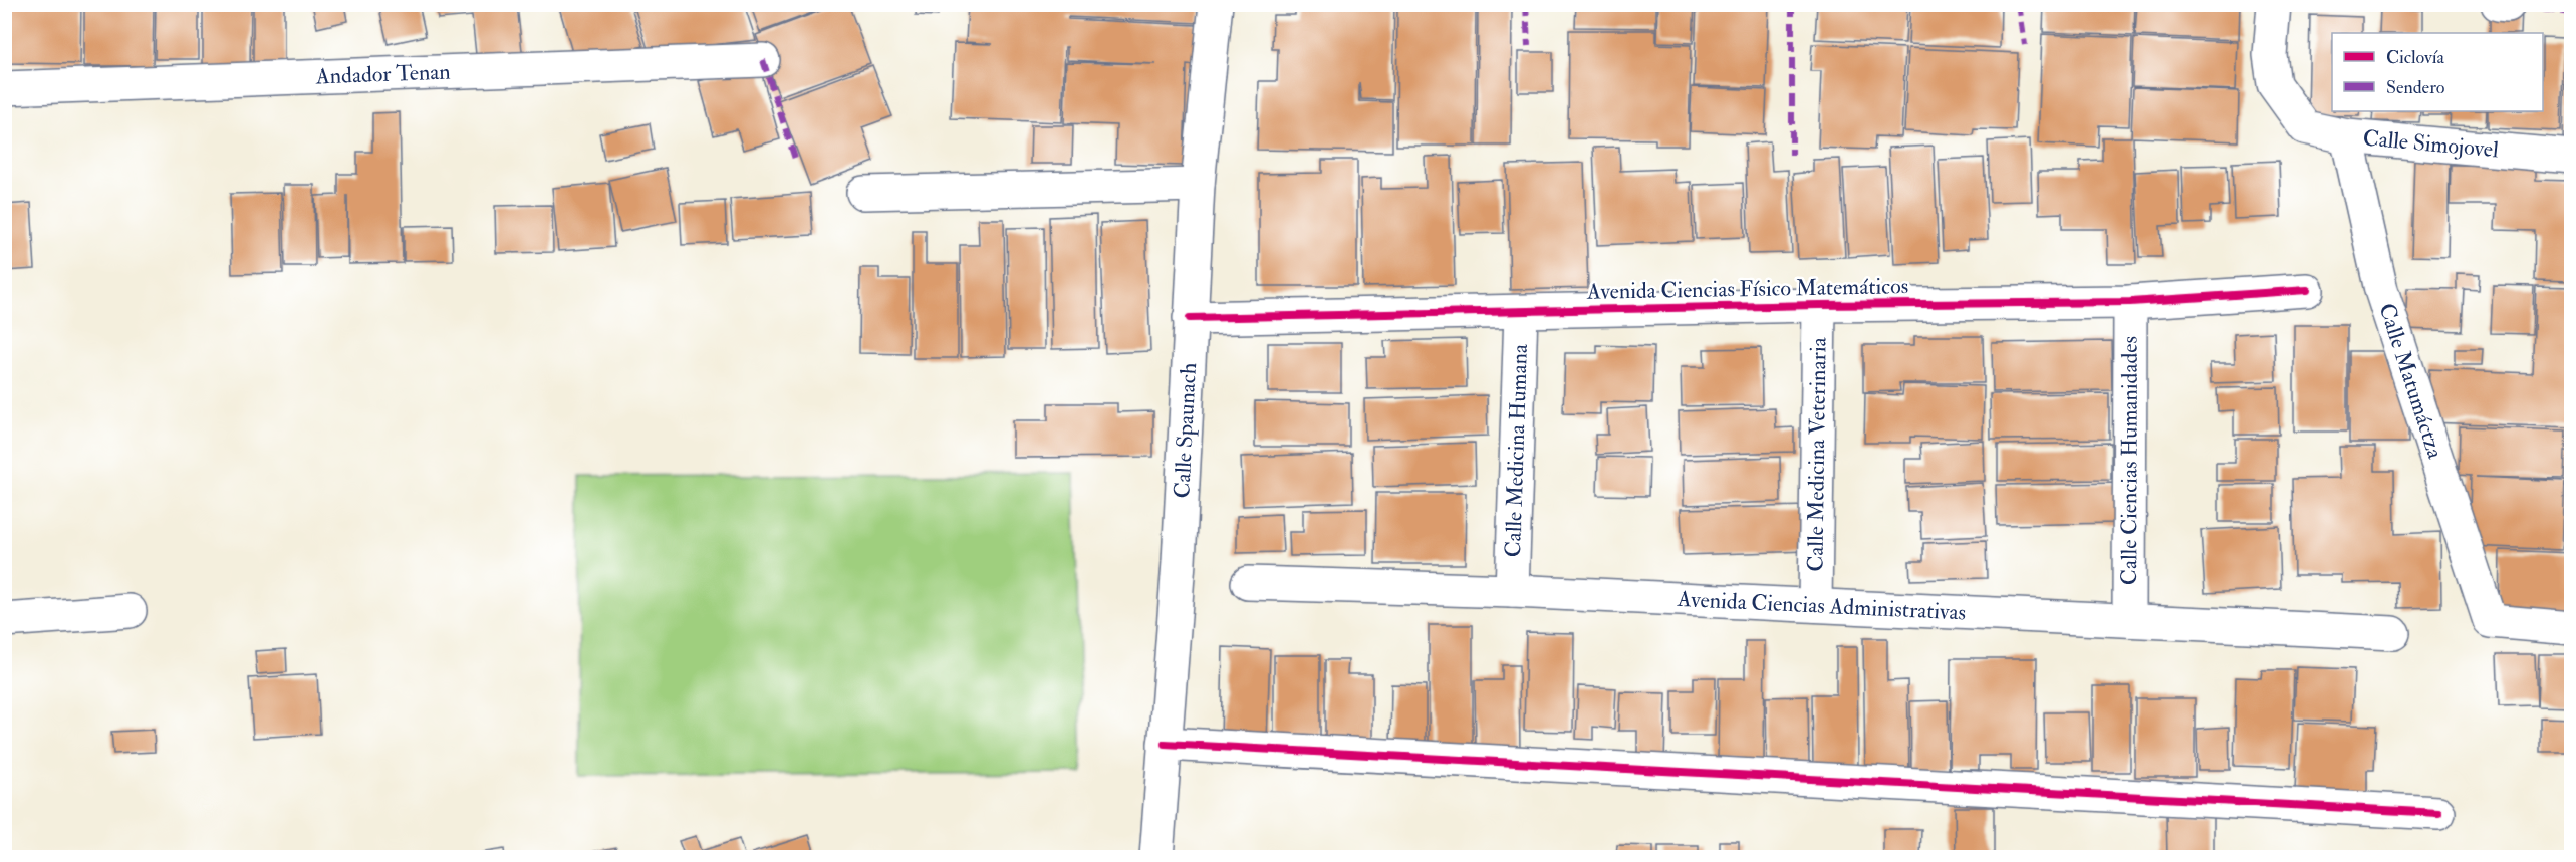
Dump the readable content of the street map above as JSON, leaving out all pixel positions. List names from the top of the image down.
{
  "streets": {
    "street": [
      "Andador Tenan",
      "Calle Simojovel",
      "Avenida Ciencias Físico Matemáticos",
      "Calle Matumáctza",
      "Calle Spaunach",
      "Calle Medicina Humana",
      "Calle Medicina Veterinaria",
      "Calle Ciencias Humanidades",
      "Avenida Ciencias Administrativas"
    ]
  },
  "crossings": [
    ["Calle Simojovel", "Calle Matumáctza"],
    ["Avenida Ciencias Físico Matemáticos", "Calle Spaunach"],
    ["Avenida Ciencias Físico Matemáticos", "Calle Medicina Humana"],
    ["Avenida Ciencias Físico Matemáticos", "Calle Medicina Veterinaria"],
    ["Avenida Ciencias Físico Matemáticos", "Calle Ciencias Humanidades"],
    ["Calle Medicina Humana", "Avenida Ciencias Administrativas"],
    ["Calle Medicina Veterinaria", "Avenida Ciencias Administrativas"],
    ["Calle Ciencias Humanidades", "Avenida Ciencias Administrativas"]
  ],
  "legend": ["Ciclovía", "Sendero"]
}
